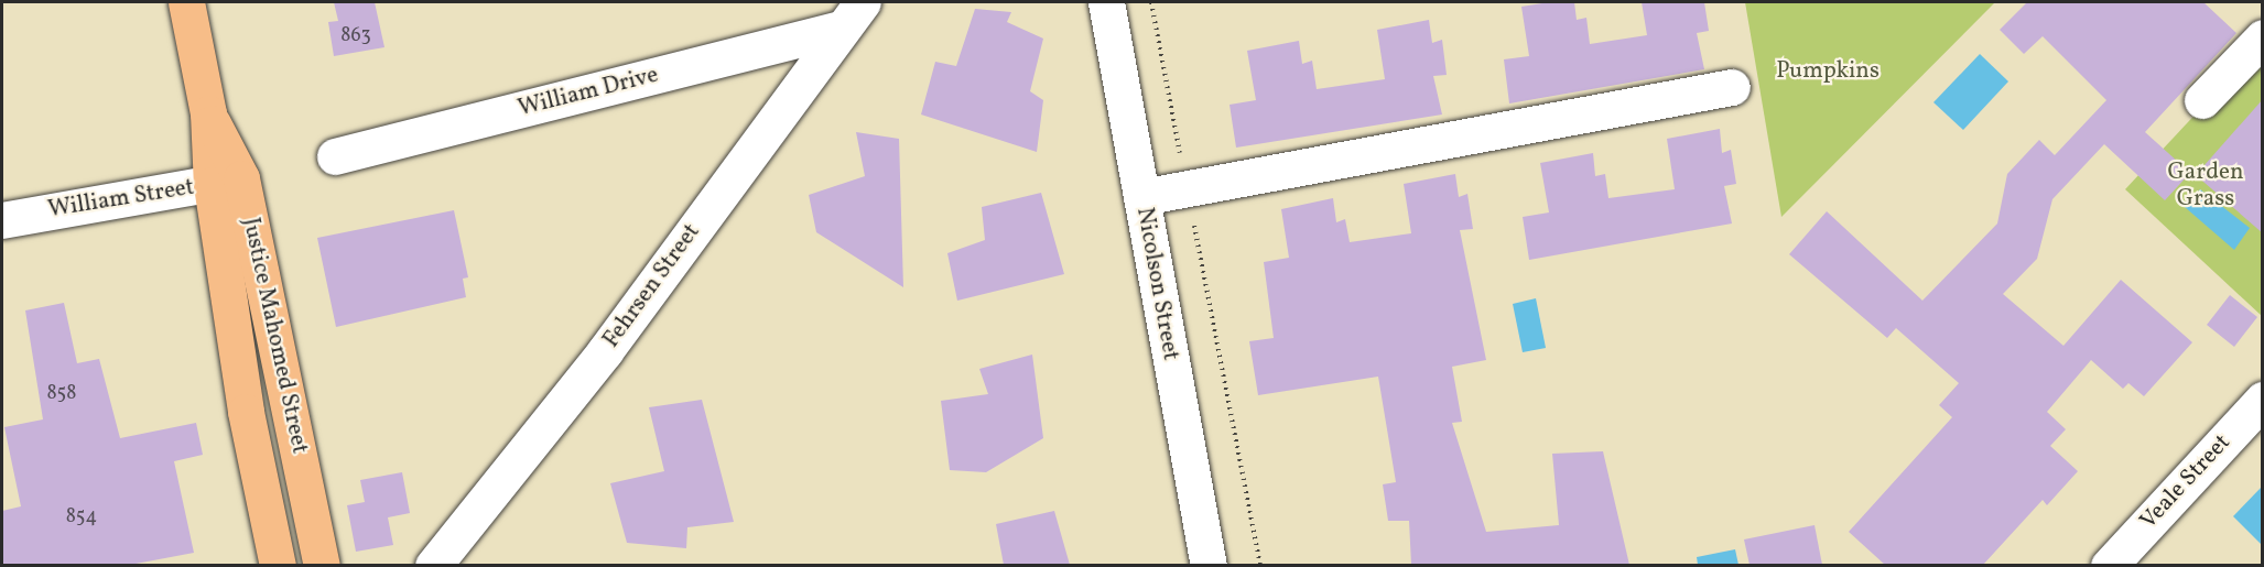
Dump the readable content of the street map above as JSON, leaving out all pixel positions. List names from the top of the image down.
{
  "streets": {
    "main road": ["Justice Mahomed Street"],
    "street": [
      "William Drive",
      "William Street",
      "Nicolson Street",
      "Fehrsen Street",
      "Veale Street"
    ]
  },
  "crossings": [
    ["William Drive", "Fehrsen Street"],
    ["William Street", "Justice Mahomed Street"]
  ],
  "parks": ["Pumpkins", "Garden Grass"],
  "house_numbers": ["863", "858", "854"]
}
